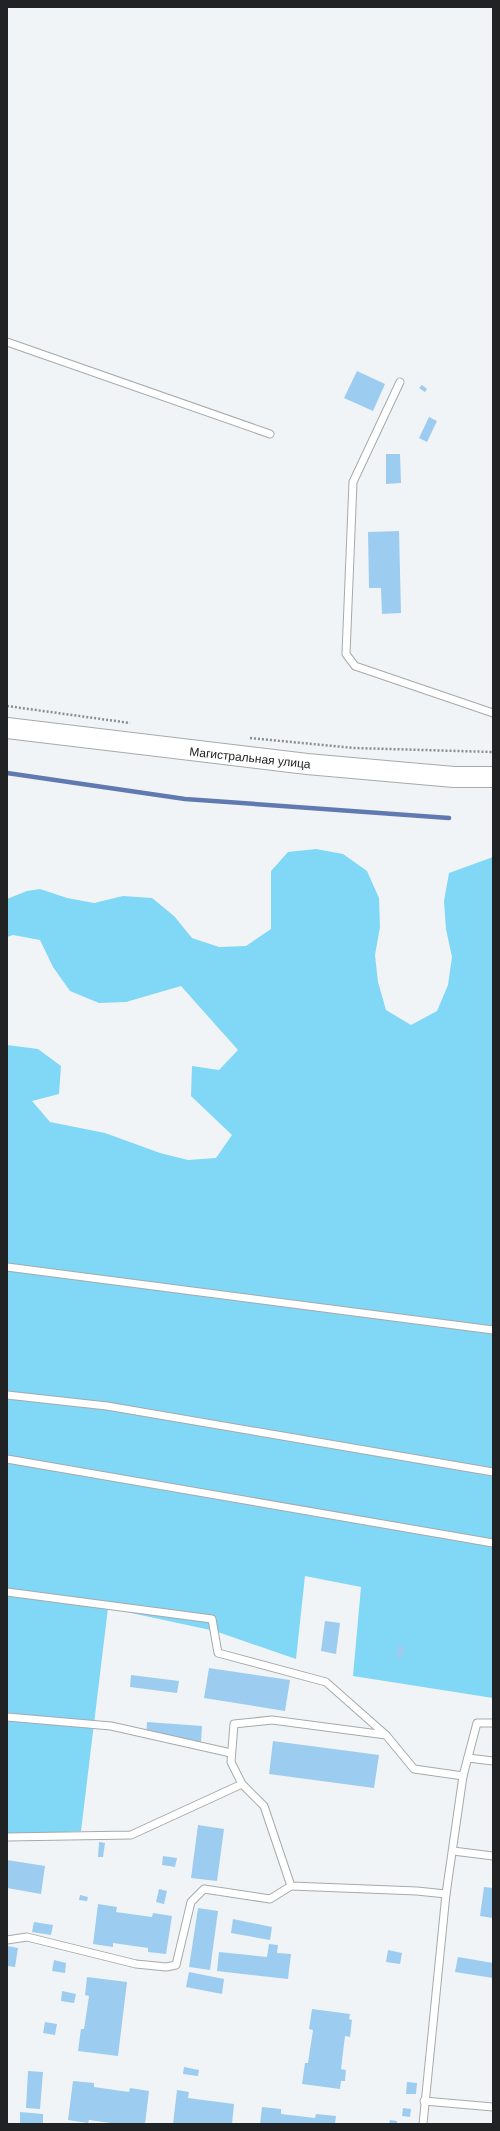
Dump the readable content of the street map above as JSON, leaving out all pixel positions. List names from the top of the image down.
{
  "streets": {
    "main road": ["Магистральная улица"]
  }
}
